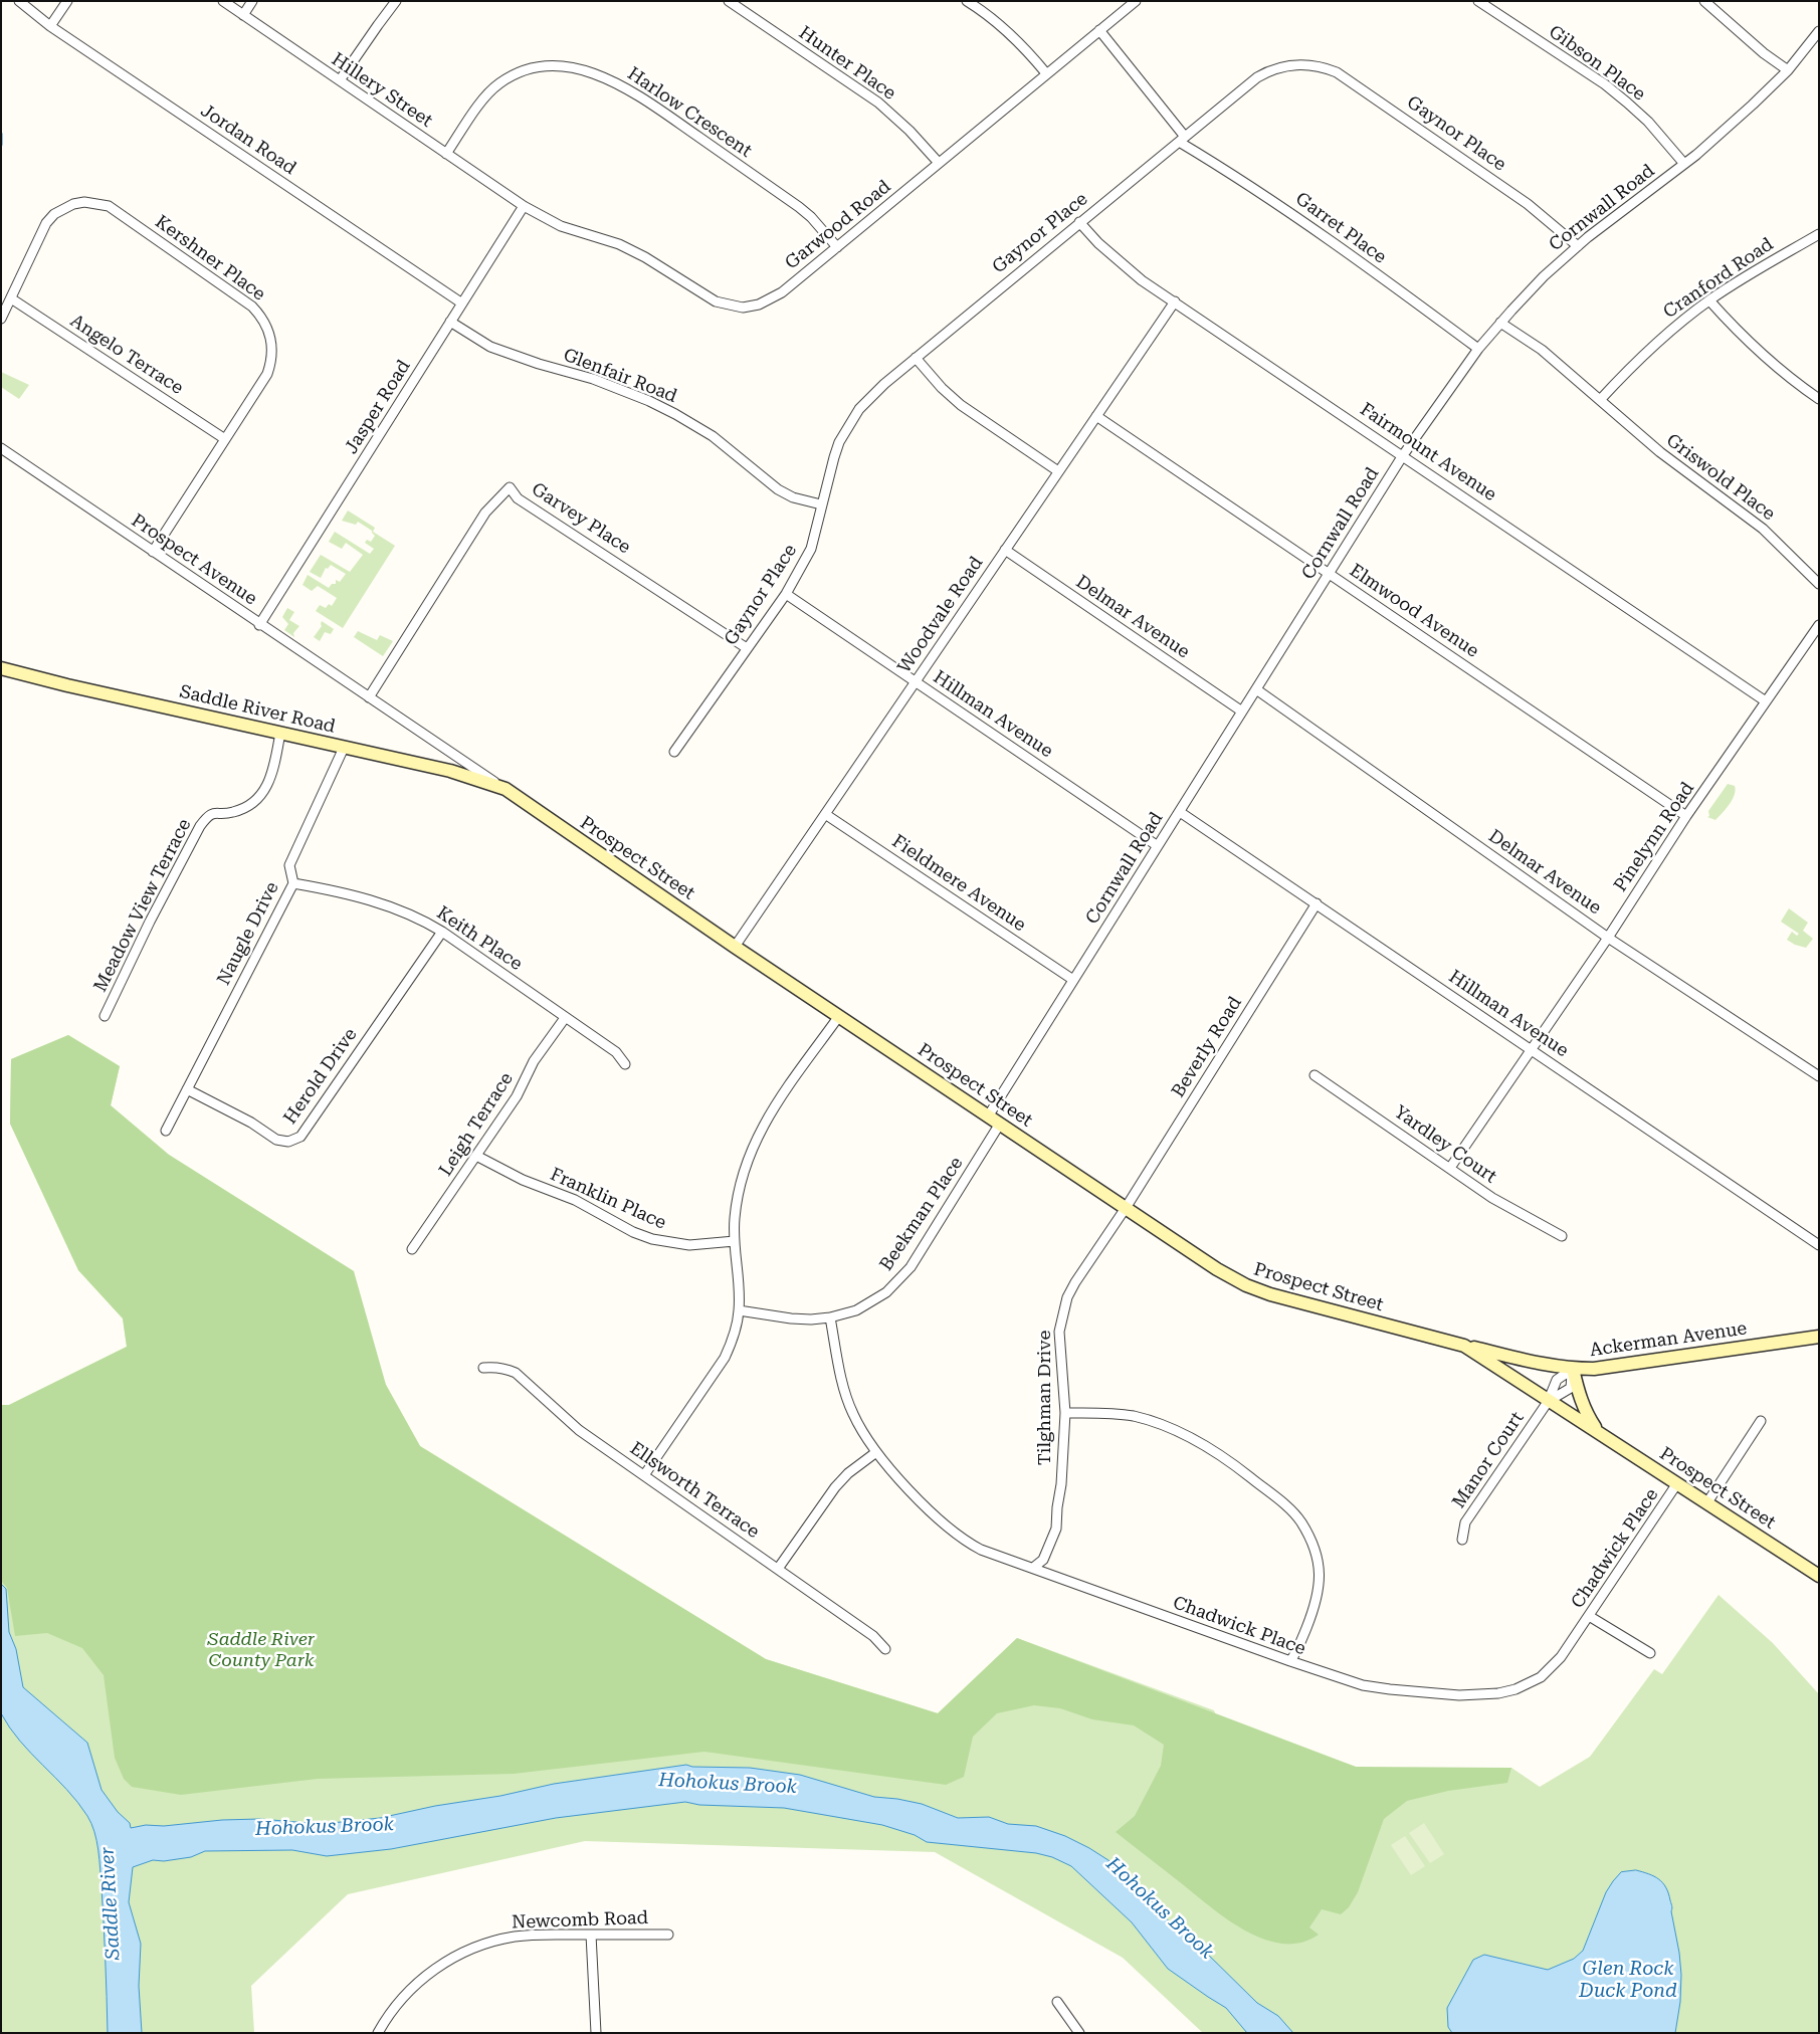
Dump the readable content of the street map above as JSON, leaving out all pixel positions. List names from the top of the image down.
{
  "streets": {
    "main road": ["Saddle River Road", "Prospect Street", "Ackerman Avenue"],
    "street": [
      "Hunter Place",
      "Gibson Place",
      "Hillery Street",
      "Harlow Crescent",
      "Gaynor Place",
      "Jordan Road",
      "Cornwall Road",
      "Garwood Road",
      "Garret Place",
      "Kershner Place",
      "Cranford Road",
      "Angelo Terrace",
      "Glenfair Road",
      "Jasper Road",
      "Fairmount Avenue",
      "Griswold Place",
      "Garvey Place",
      "Prospect Avenue",
      "Elmwood Avenue",
      "Woodvale Road",
      "Delmar Avenue",
      "Hillman Avenue",
      "Pinelynn Road",
      "Fieldmere Avenue",
      "Meadow View Terrace",
      "Naugle Drive",
      "Keith Place",
      "Beverly Road",
      "Herold Drive",
      "Leigh Terrace",
      "Yardley Court",
      "Franklin Place",
      "Beekman Place",
      "Tilghman Drive",
      "Manor Court",
      "Ellsworth Terrace",
      "Chadwick Place",
      "Newcomb Road"
    ]
  },
  "crossings": [
    ["Hunter Place", "Garwood Road"],
    ["Gibson Place", "Cornwall Road"],
    ["Hillery Street", "Harlow Crescent"],
    ["Hillery Street", "Garwood Road"],
    ["Hillery Street", "Jasper Road"],
    ["Harlow Crescent", "Garwood Road"],
    ["Gaynor Place", "Cornwall Road"],
    ["Gaynor Place", "Garret Place"],
    ["Gaynor Place", "Glenfair Road"],
    ["Gaynor Place", "Fairmount Avenue"],
    ["Gaynor Place", "Garvey Place"],
    ["Gaynor Place", "Hillman Avenue"],
    ["Jordan Road", "Jasper Road"],
    ["Cornwall Road", "Garret Place"],
    ["Cornwall Road", "Fairmount Avenue"],
    ["Cornwall Road", "Elmwood Avenue"],
    ["Cornwall Road", "Delmar Avenue"],
    ["Cornwall Road", "Hillman Avenue"],
    ["Cornwall Road", "Prospect Street"],
    ["Cornwall Road", "Fieldmere Avenue"],
    ["Garwood Road", "Garret Place"],
    ["Garwood Road", "Jasper Road"],
    ["Kershner Place", "Angelo Terrace"],
    ["Kershner Place", "Prospect Avenue"],
    ["Cranford Road", "Griswold Place"],
    ["Glenfair Road", "Jasper Road"],
    ["Jasper Road", "Prospect Avenue"],
    ["Fairmount Avenue", "Woodvale Road"],
    ["Fairmount Avenue", "Pinelynn Road"],
    ["Garvey Place", "Prospect Avenue"],
    ["Garvey Place", "Prospect Street"],
    ["Prospect Avenue", "Prospect Street"],
    ["Elmwood Avenue", "Woodvale Road"],
    ["Elmwood Avenue", "Pinelynn Road"],
    ["Woodvale Road", "Delmar Avenue"],
    ["Woodvale Road", "Hillman Avenue"],
    ["Woodvale Road", "Prospect Street"],
    ["Woodvale Road", "Fieldmere Avenue"],
    ["Delmar Avenue", "Pinelynn Road"],
    ["Saddle River Road", "Prospect Street"],
    ["Saddle River Road", "Meadow View Terrace"],
    ["Saddle River Road", "Naugle Drive"],
    ["Hillman Avenue", "Pinelynn Road"],
    ["Hillman Avenue", "Beverly Road"],
    ["Pinelynn Road", "Yardley Court"],
    ["Prospect Street", "Beverly Road"],
    ["Prospect Street", "Beekman Place"],
    ["Prospect Street", "Ackerman Avenue"],
    ["Prospect Street", "Tilghman Drive"],
    ["Prospect Street", "Manor Court"],
    ["Prospect Street", "Chadwick Place"],
    ["Naugle Drive", "Keith Place"],
    ["Naugle Drive", "Herold Drive"],
    ["Keith Place", "Herold Drive"],
    ["Keith Place", "Leigh Terrace"],
    ["Beverly Road", "Tilghman Drive"],
    ["Leigh Terrace", "Franklin Place"],
    ["Beekman Place", "Chadwick Place"],
    ["Ackerman Avenue", "Manor Court"],
    ["Tilghman Drive", "Chadwick Place"]
  ],
  "water": ["Hohokus Brook", "Saddle River", "Glen Rock Duck Pond"],
  "parks": ["Saddle River County Park"]
}
